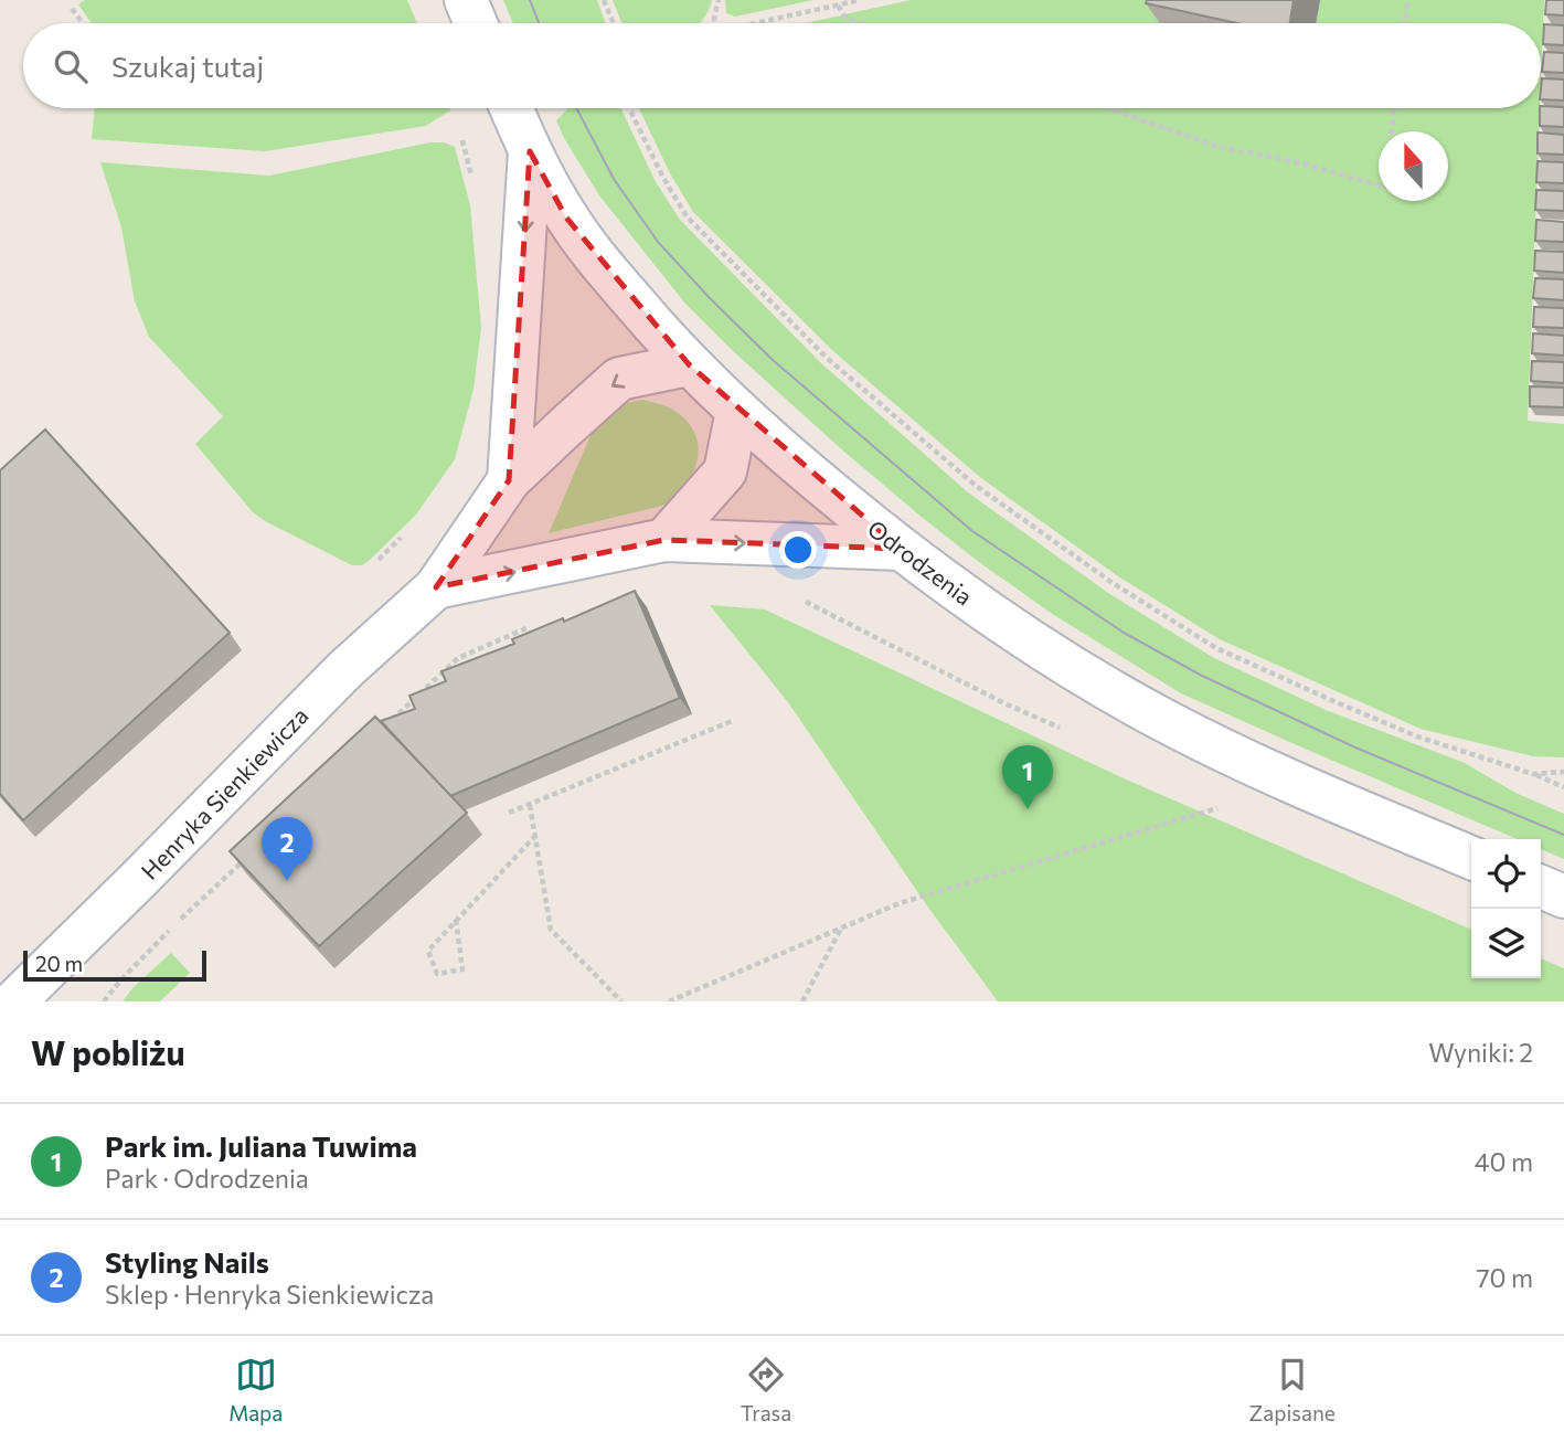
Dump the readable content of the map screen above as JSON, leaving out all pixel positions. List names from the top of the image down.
{
  "streets": {
    "street": ["Odrodzenia", "Henryka Sienkiewicza"]
  },
  "crossings": [
    ["Odrodzenia", "Henryka Sienkiewicza"]
  ],
  "scale_bar": "20 m",
  "north": "top",
  "page": {
    "search": "Szukaj tutaj",
    "pins": ["1", "2"],
    "scale": "20 m",
    "heading": ["W pobliżu", "Wyniki: 2"],
    "list": [
      {
        "mark": "1",
        "name": "Park im. Juliana Tuwima",
        "note": "Park · Odrodzenia",
        "value": "40 m"
      },
      {
        "mark": "2",
        "name": "Styling Nails",
        "note": "Sklep · Henryka Sienkiewicza",
        "value": "70 m"
      }
    ],
    "nav": ["Mapa", "Trasa", "Zapisane"]
  }
}
